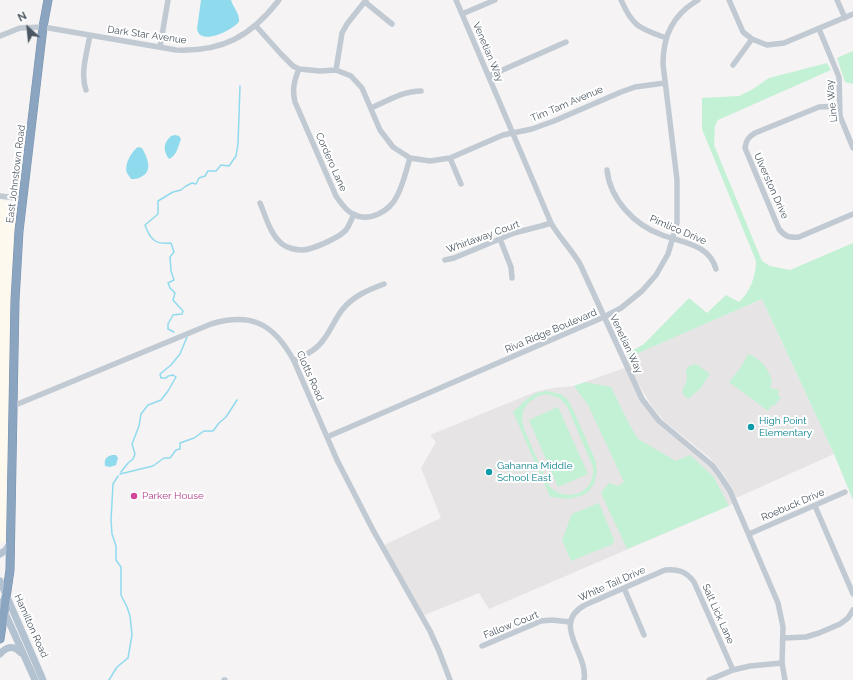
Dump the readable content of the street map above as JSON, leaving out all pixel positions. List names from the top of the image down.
{
  "streets": {
    "highway": ["East Johnstown Road"],
    "main road": ["Hamilton Road"],
    "street": [
      "Dark Star Avenue",
      "Venetian Way",
      "Line Way",
      "Tim Tam Avenue",
      "Cordero Lane",
      "Ulverston Drive",
      "Pimlico Drive",
      "Whirlaway Court",
      "Riva Ridge Boulevard",
      "Clotts Road",
      "Roebuck Drive",
      "White Tail Drive",
      "Salt Lick Lane",
      "Fallow Court"
    ]
  },
  "crossings": [
    ["Dark Star Avenue", "East Johnstown Road"],
    ["Venetian Way", "Tim Tam Avenue"],
    ["Venetian Way", "Whirlaway Court"],
    ["Venetian Way", "Riva Ridge Boulevard"],
    ["Venetian Way", "Roebuck Drive"],
    ["Line Way", "Ulverston Drive"],
    ["Tim Tam Avenue", "Cordero Lane"],
    ["Tim Tam Avenue", "Riva Ridge Boulevard"],
    ["East Johnstown Road", "Clotts Road"],
    ["East Johnstown Road", "Hamilton Road"],
    ["Pimlico Drive", "Riva Ridge Boulevard"],
    ["Riva Ridge Boulevard", "Clotts Road"],
    ["White Tail Drive", "Salt Lick Lane"],
    ["White Tail Drive", "Fallow Court"]
  ],
  "places": ["High Point Elementary", "Gahanna Middle School East", "Parker House"],
  "north": "top left"
}
